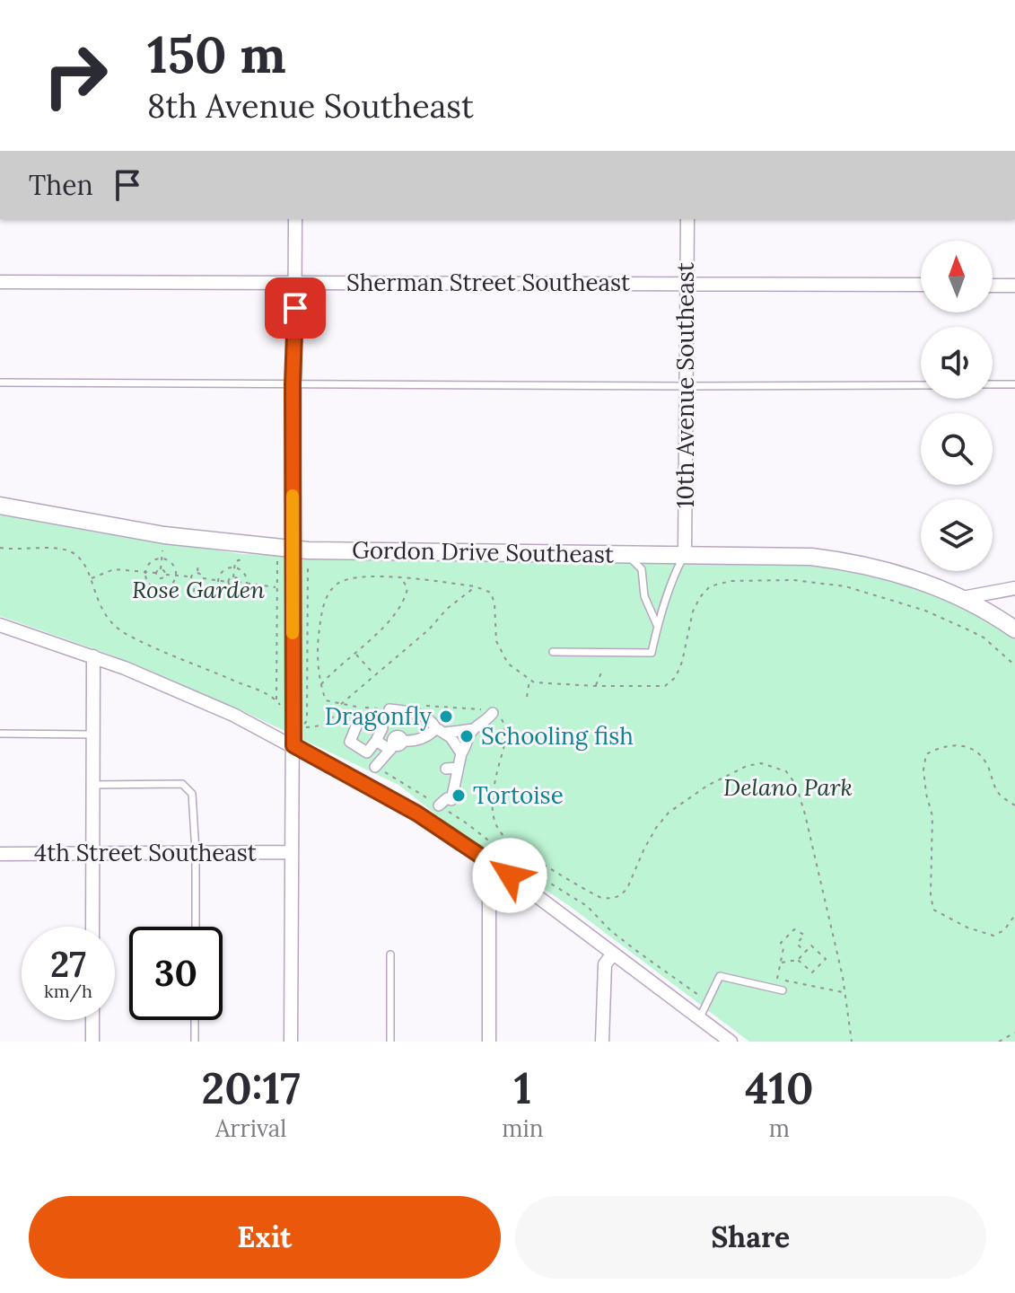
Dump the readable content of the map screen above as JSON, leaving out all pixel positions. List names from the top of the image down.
{
  "streets": {
    "street": [
      "Sherman Street Southeast",
      "10th Avenue Southeast",
      "Gordon Drive Southeast",
      "4th Street Southeast"
    ]
  },
  "crossings": [
    ["Sherman Street Southeast", "10th Avenue Southeast"],
    ["10th Avenue Southeast", "Gordon Drive Southeast"]
  ],
  "parks": ["Rose Garden", "Delano Park"],
  "places": ["Dragonfly", "Schooling fish", "Tortoise"],
  "north": "top",
  "page": {
    "turn": ["150 m", "8th Avenue Southeast"],
    "then": "Then",
    "speed": "27 km/h",
    "limit": "30",
    "eta": [
      "20:17",
      "Arrival",
      "1",
      "min",
      "410",
      "m"
    ],
    "buttons": ["Exit", "Share"]
  }
}
